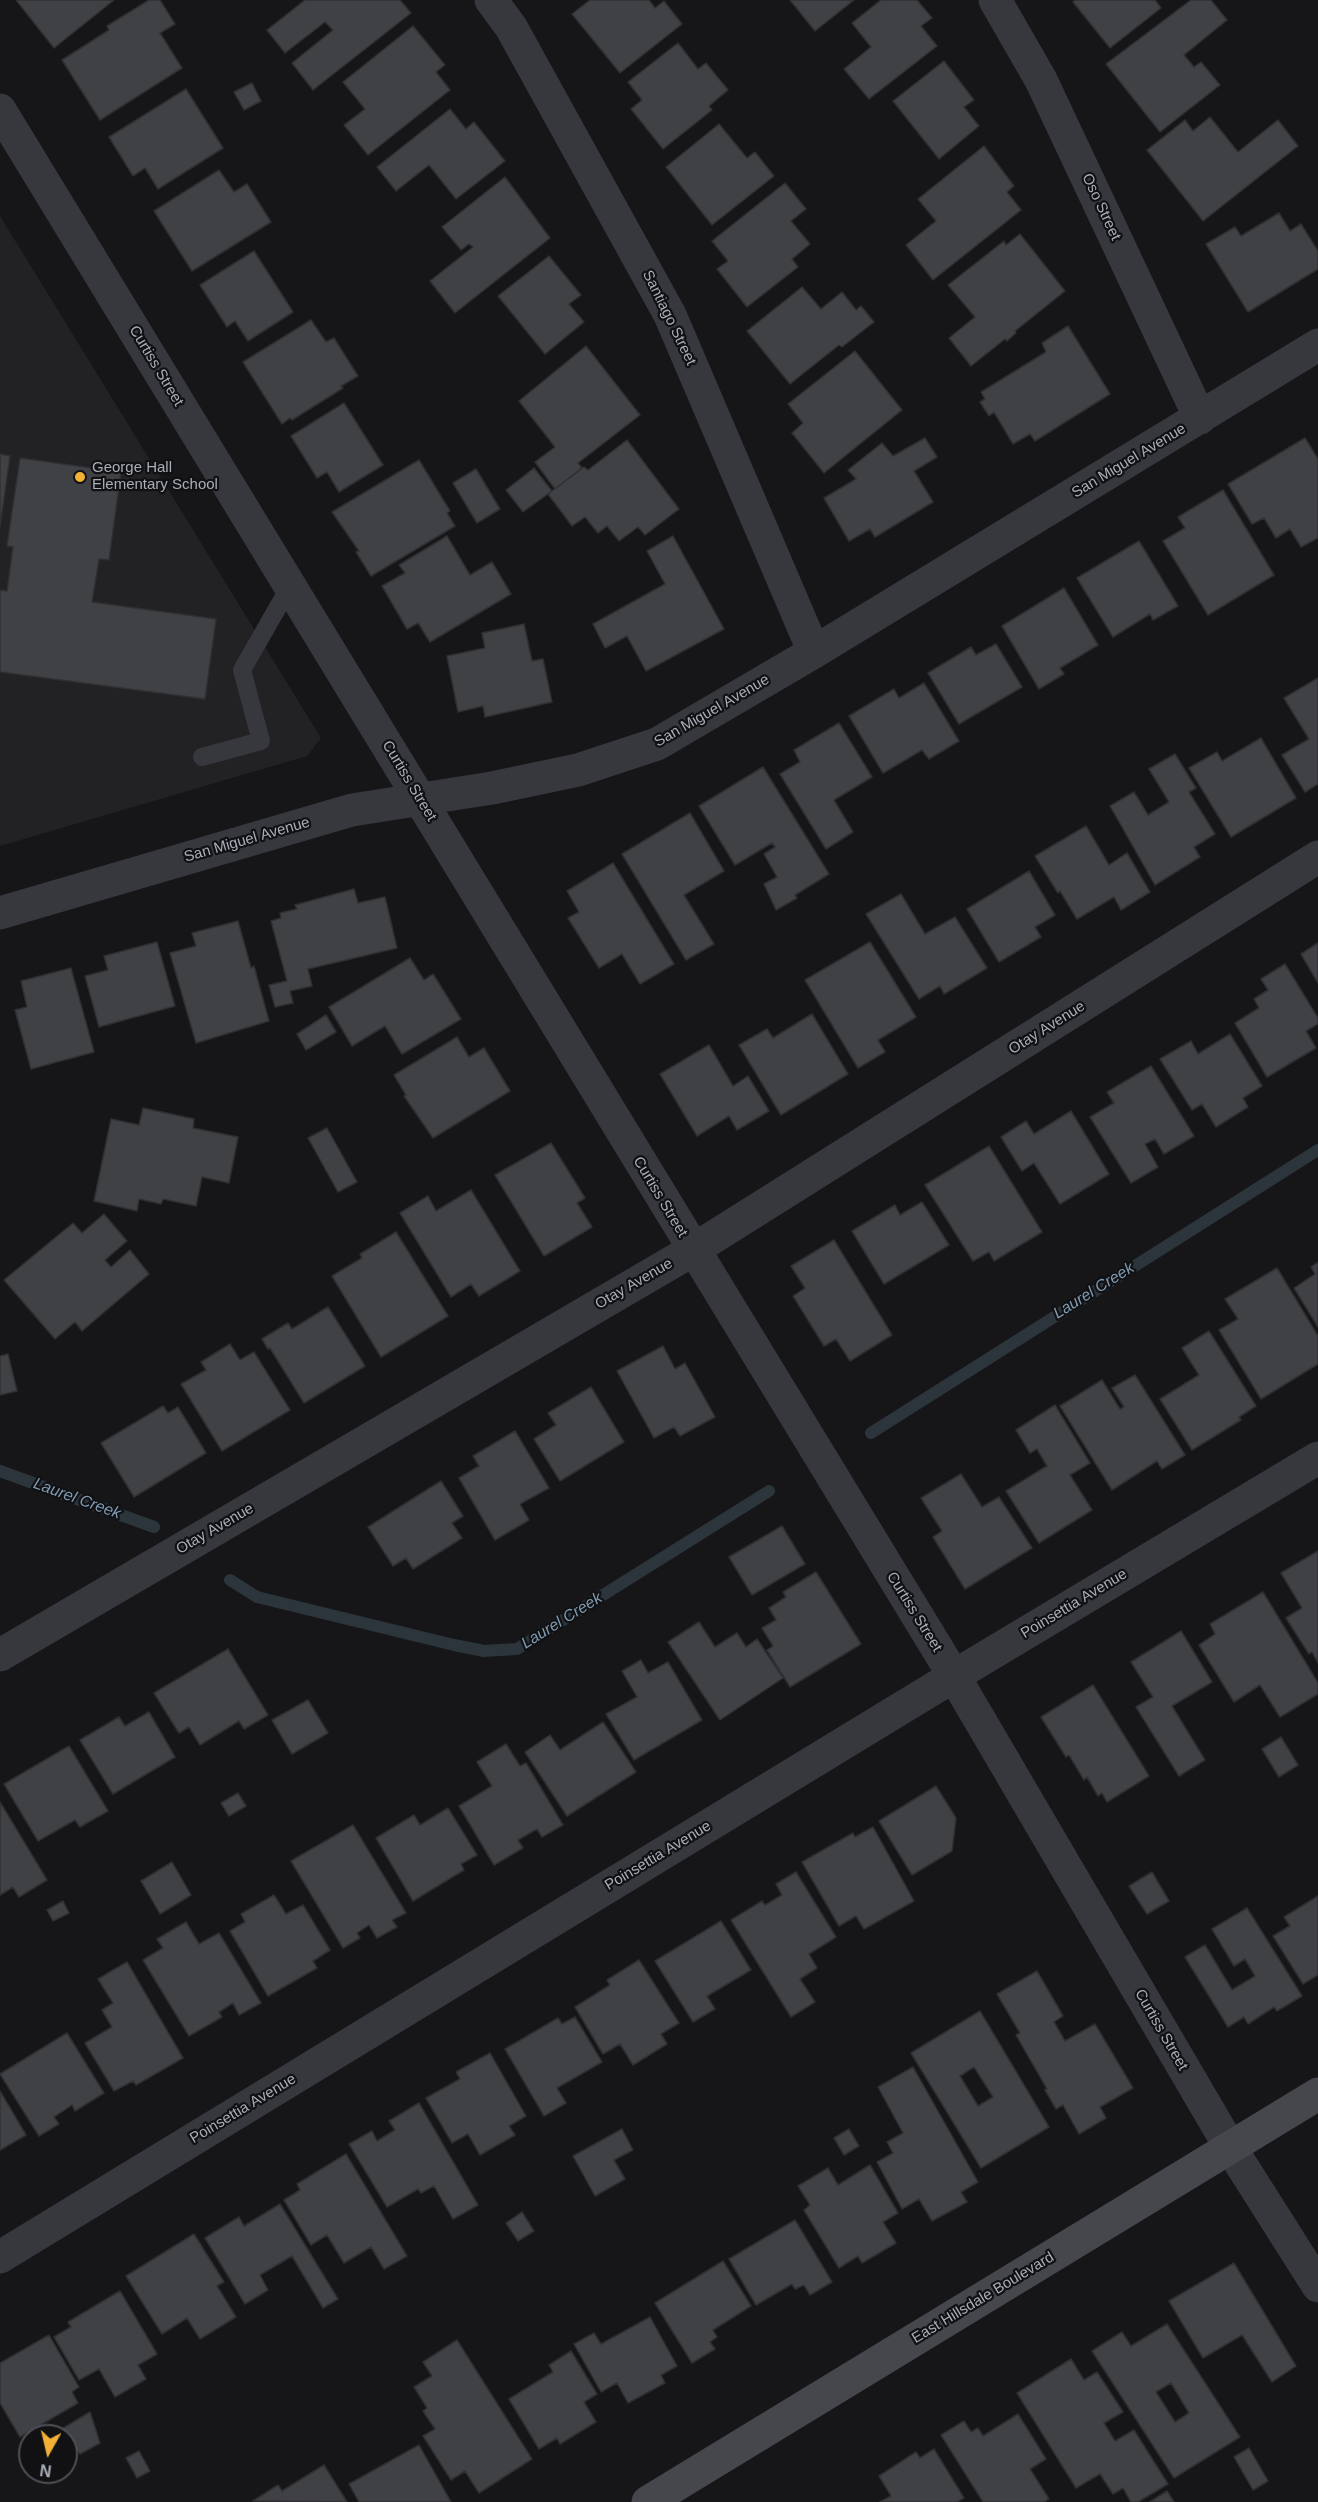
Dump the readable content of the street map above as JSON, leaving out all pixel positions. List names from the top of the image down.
{
  "streets": {
    "main road": ["East Hillsdale Boulevard"],
    "street": [
      "Oso Street",
      "Santiago Street",
      "Curtiss Street",
      "San Miguel Avenue",
      "Otay Avenue",
      "Poinsettia Avenue"
    ]
  },
  "crossings": [
    ["Oso Street", "San Miguel Avenue"],
    ["Santiago Street", "San Miguel Avenue"],
    ["Curtiss Street", "San Miguel Avenue"],
    ["Curtiss Street", "Otay Avenue"],
    ["Curtiss Street", "Poinsettia Avenue"],
    ["Curtiss Street", "East Hillsdale Boulevard"]
  ],
  "water": ["Laurel Creek"],
  "places": ["George Hall Elementary School"],
  "north": "bottom"
}
